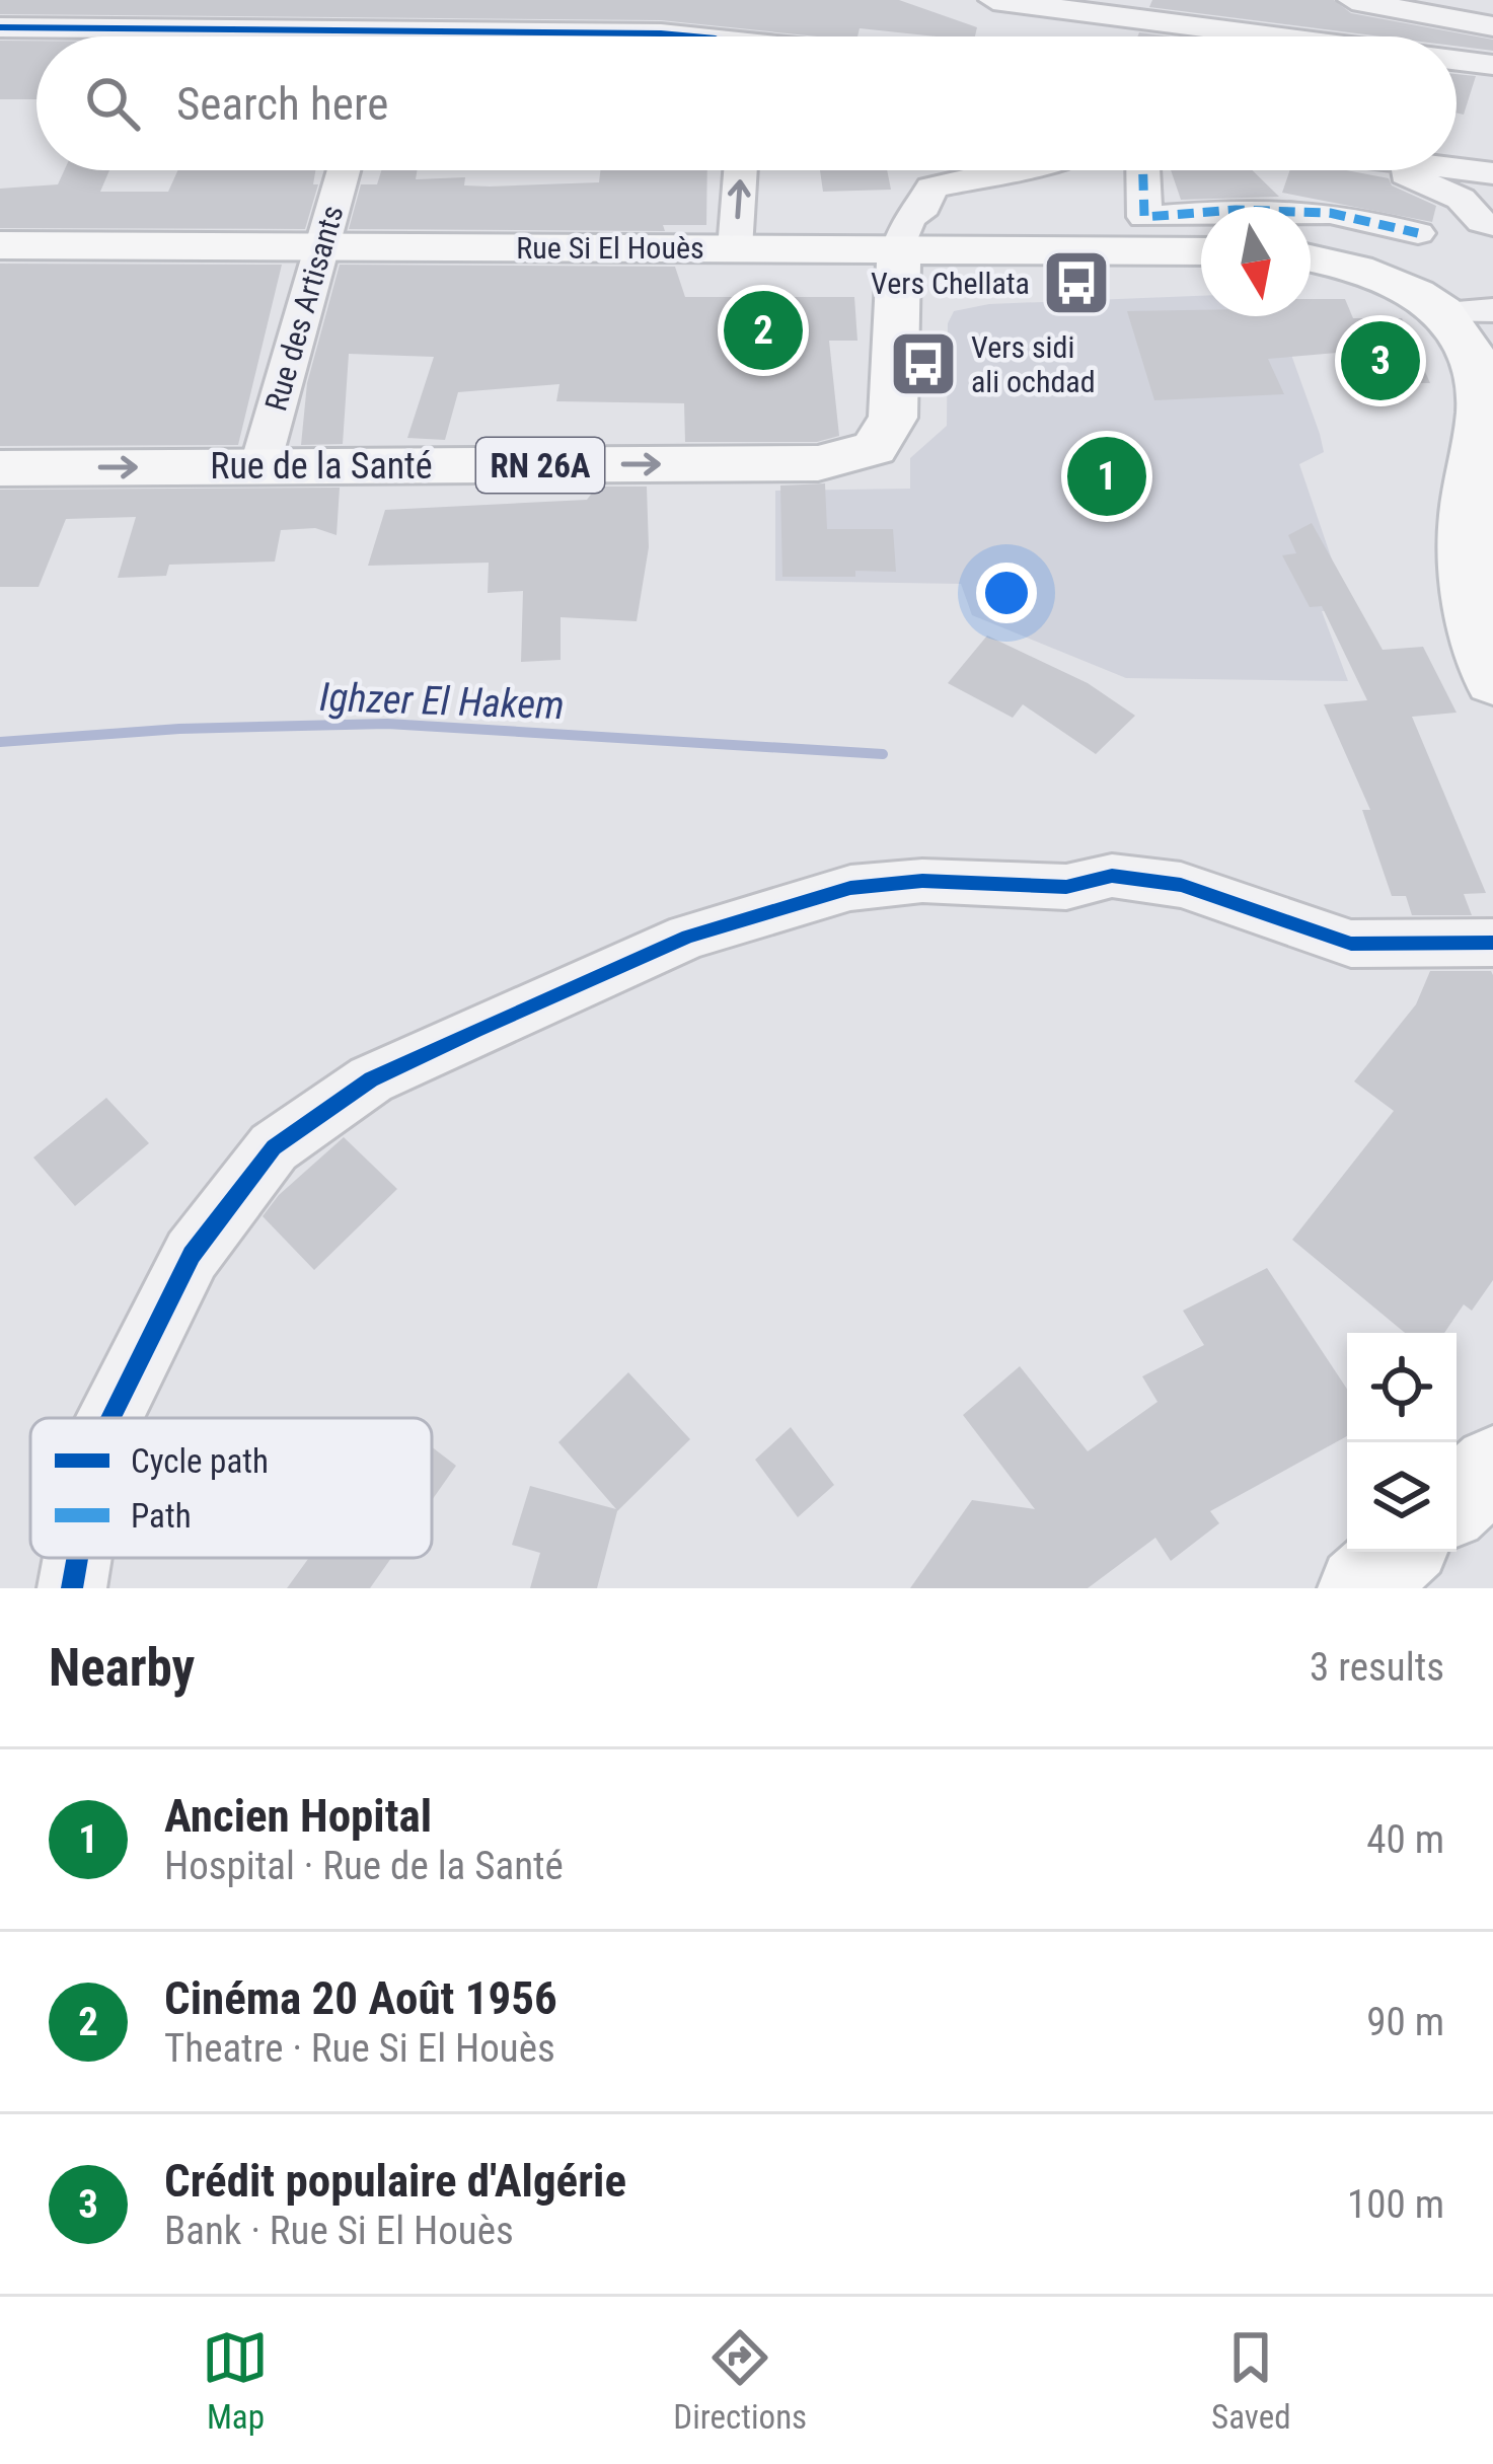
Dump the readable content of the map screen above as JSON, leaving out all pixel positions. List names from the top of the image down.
{
  "streets": {
    "main road": ["Rue Si El Houès", "RN 26A", "Rue de la Santé"],
    "street": ["Rue des Artisants"]
  },
  "crossings": [
    ["Rue Si El Houès", "Rue des Artisants"],
    ["Rue Si El Houès", "Rue de la Santé"],
    ["Rue des Artisants", "Rue de la Santé"]
  ],
  "one_way": ["Rue de la Santé"],
  "water": ["Ighzer El Hakem"],
  "places": {
    "bus stop": ["Vers Chellata", "Vers sidi ali ochdad"]
  },
  "legend": ["Cycle path", "Path"],
  "north": "bottom",
  "page": {
    "search": "Search here",
    "pins": ["2", "3", "1"],
    "heading": ["Nearby", "3 results"],
    "list": [
      {
        "mark": "1",
        "name": "Ancien Hopital",
        "note": "Hospital · Rue de la Santé",
        "value": "40 m"
      },
      {
        "mark": "2",
        "name": "Cinéma 20 Août 1956",
        "note": "Theatre · Rue Si El Houès",
        "value": "90 m"
      },
      {
        "mark": "3",
        "name": "Crédit populaire d'Algérie",
        "note": "Bank · Rue Si El Houès",
        "value": "100 m"
      }
    ],
    "nav": ["Map", "Directions", "Saved"]
  }
}
